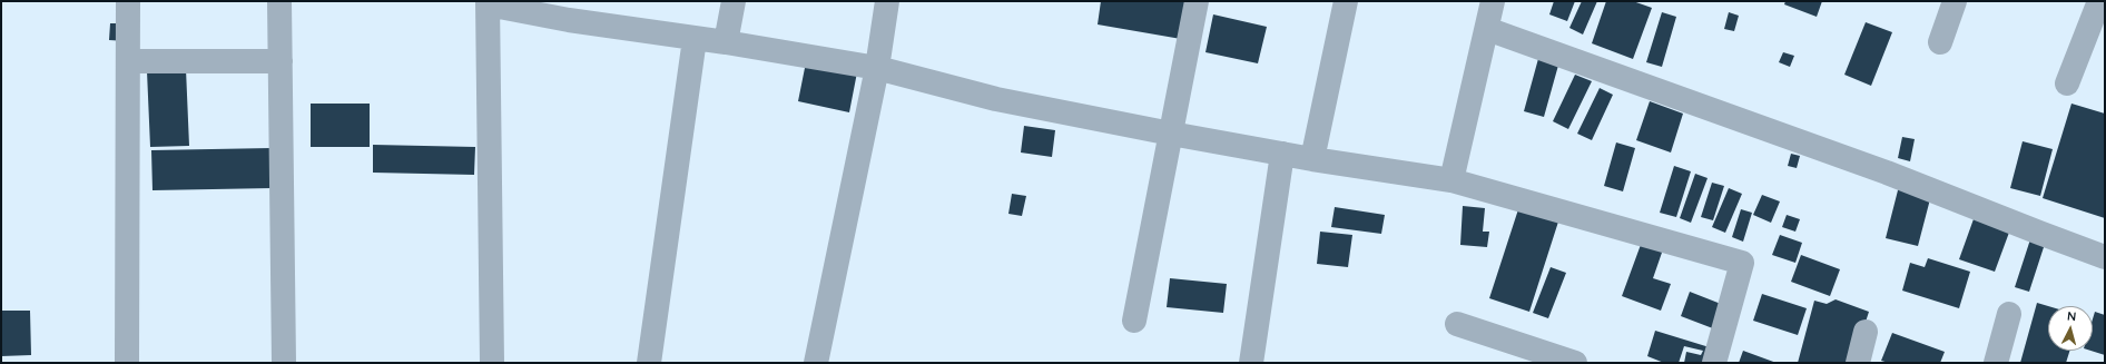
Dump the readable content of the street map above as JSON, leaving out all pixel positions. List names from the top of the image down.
{
  "north": "top"
}
